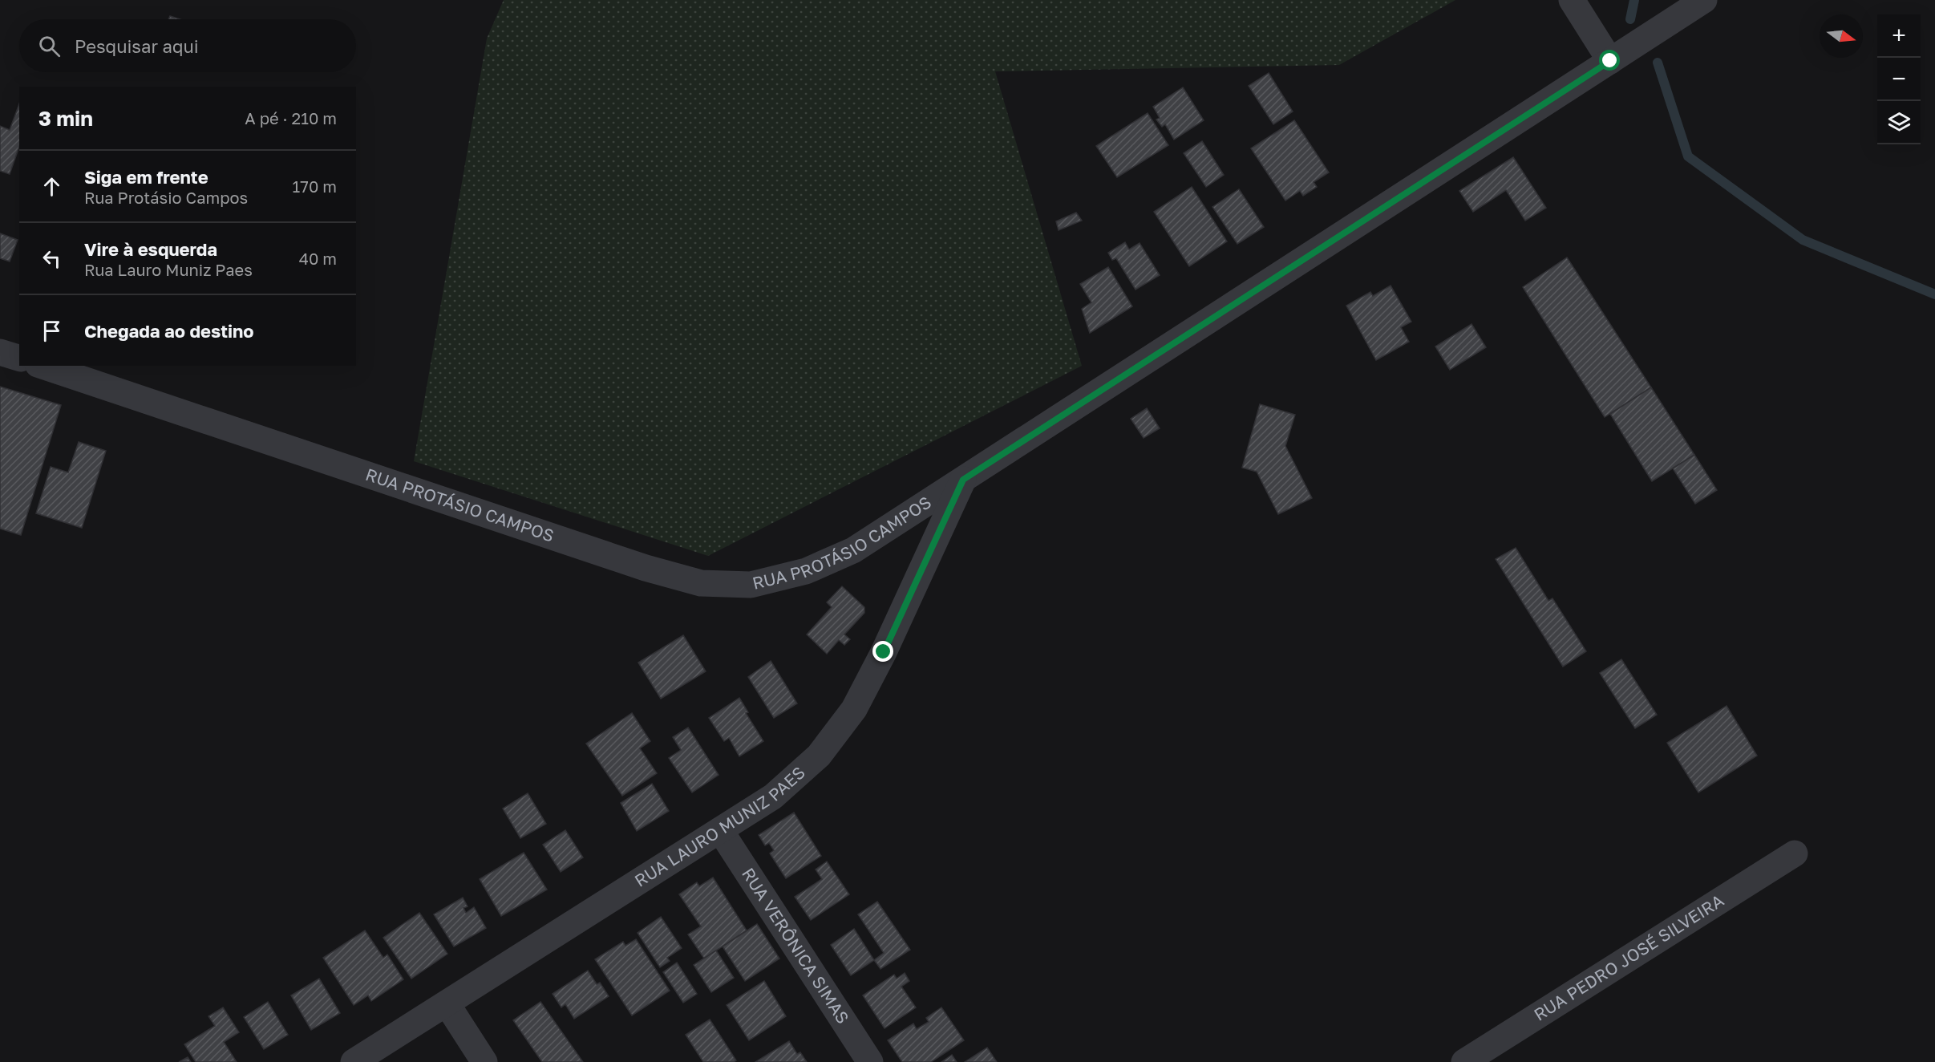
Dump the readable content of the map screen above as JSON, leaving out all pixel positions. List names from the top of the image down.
{
  "streets": {
    "street": [
      "RUA PROTÁSIO CAMPOS",
      "RUA LAURO MUNIZ PAES",
      "RUA VERÔNICA SIMAS",
      "RUA PEDRO JOSÉ SILVEIRA"
    ]
  },
  "crossings": [
    ["RUA PROTÁSIO CAMPOS", "RUA LAURO MUNIZ PAES"],
    ["RUA LAURO MUNIZ PAES", "RUA VERÔNICA SIMAS"]
  ],
  "north": "right",
  "page": {
    "map_buttons": ["+", "−"],
    "search": "Pesquisar aqui",
    "heading": ["3 min", "A pé · 210 m"],
    "list": [
      ["Siga em frente", "Rua Protásio Campos", "170 m"],
      ["Vire à esquerda", "Rua Lauro Muniz Paes", "40 m"],
      "Chegada ao destino"
    ]
  }
}
